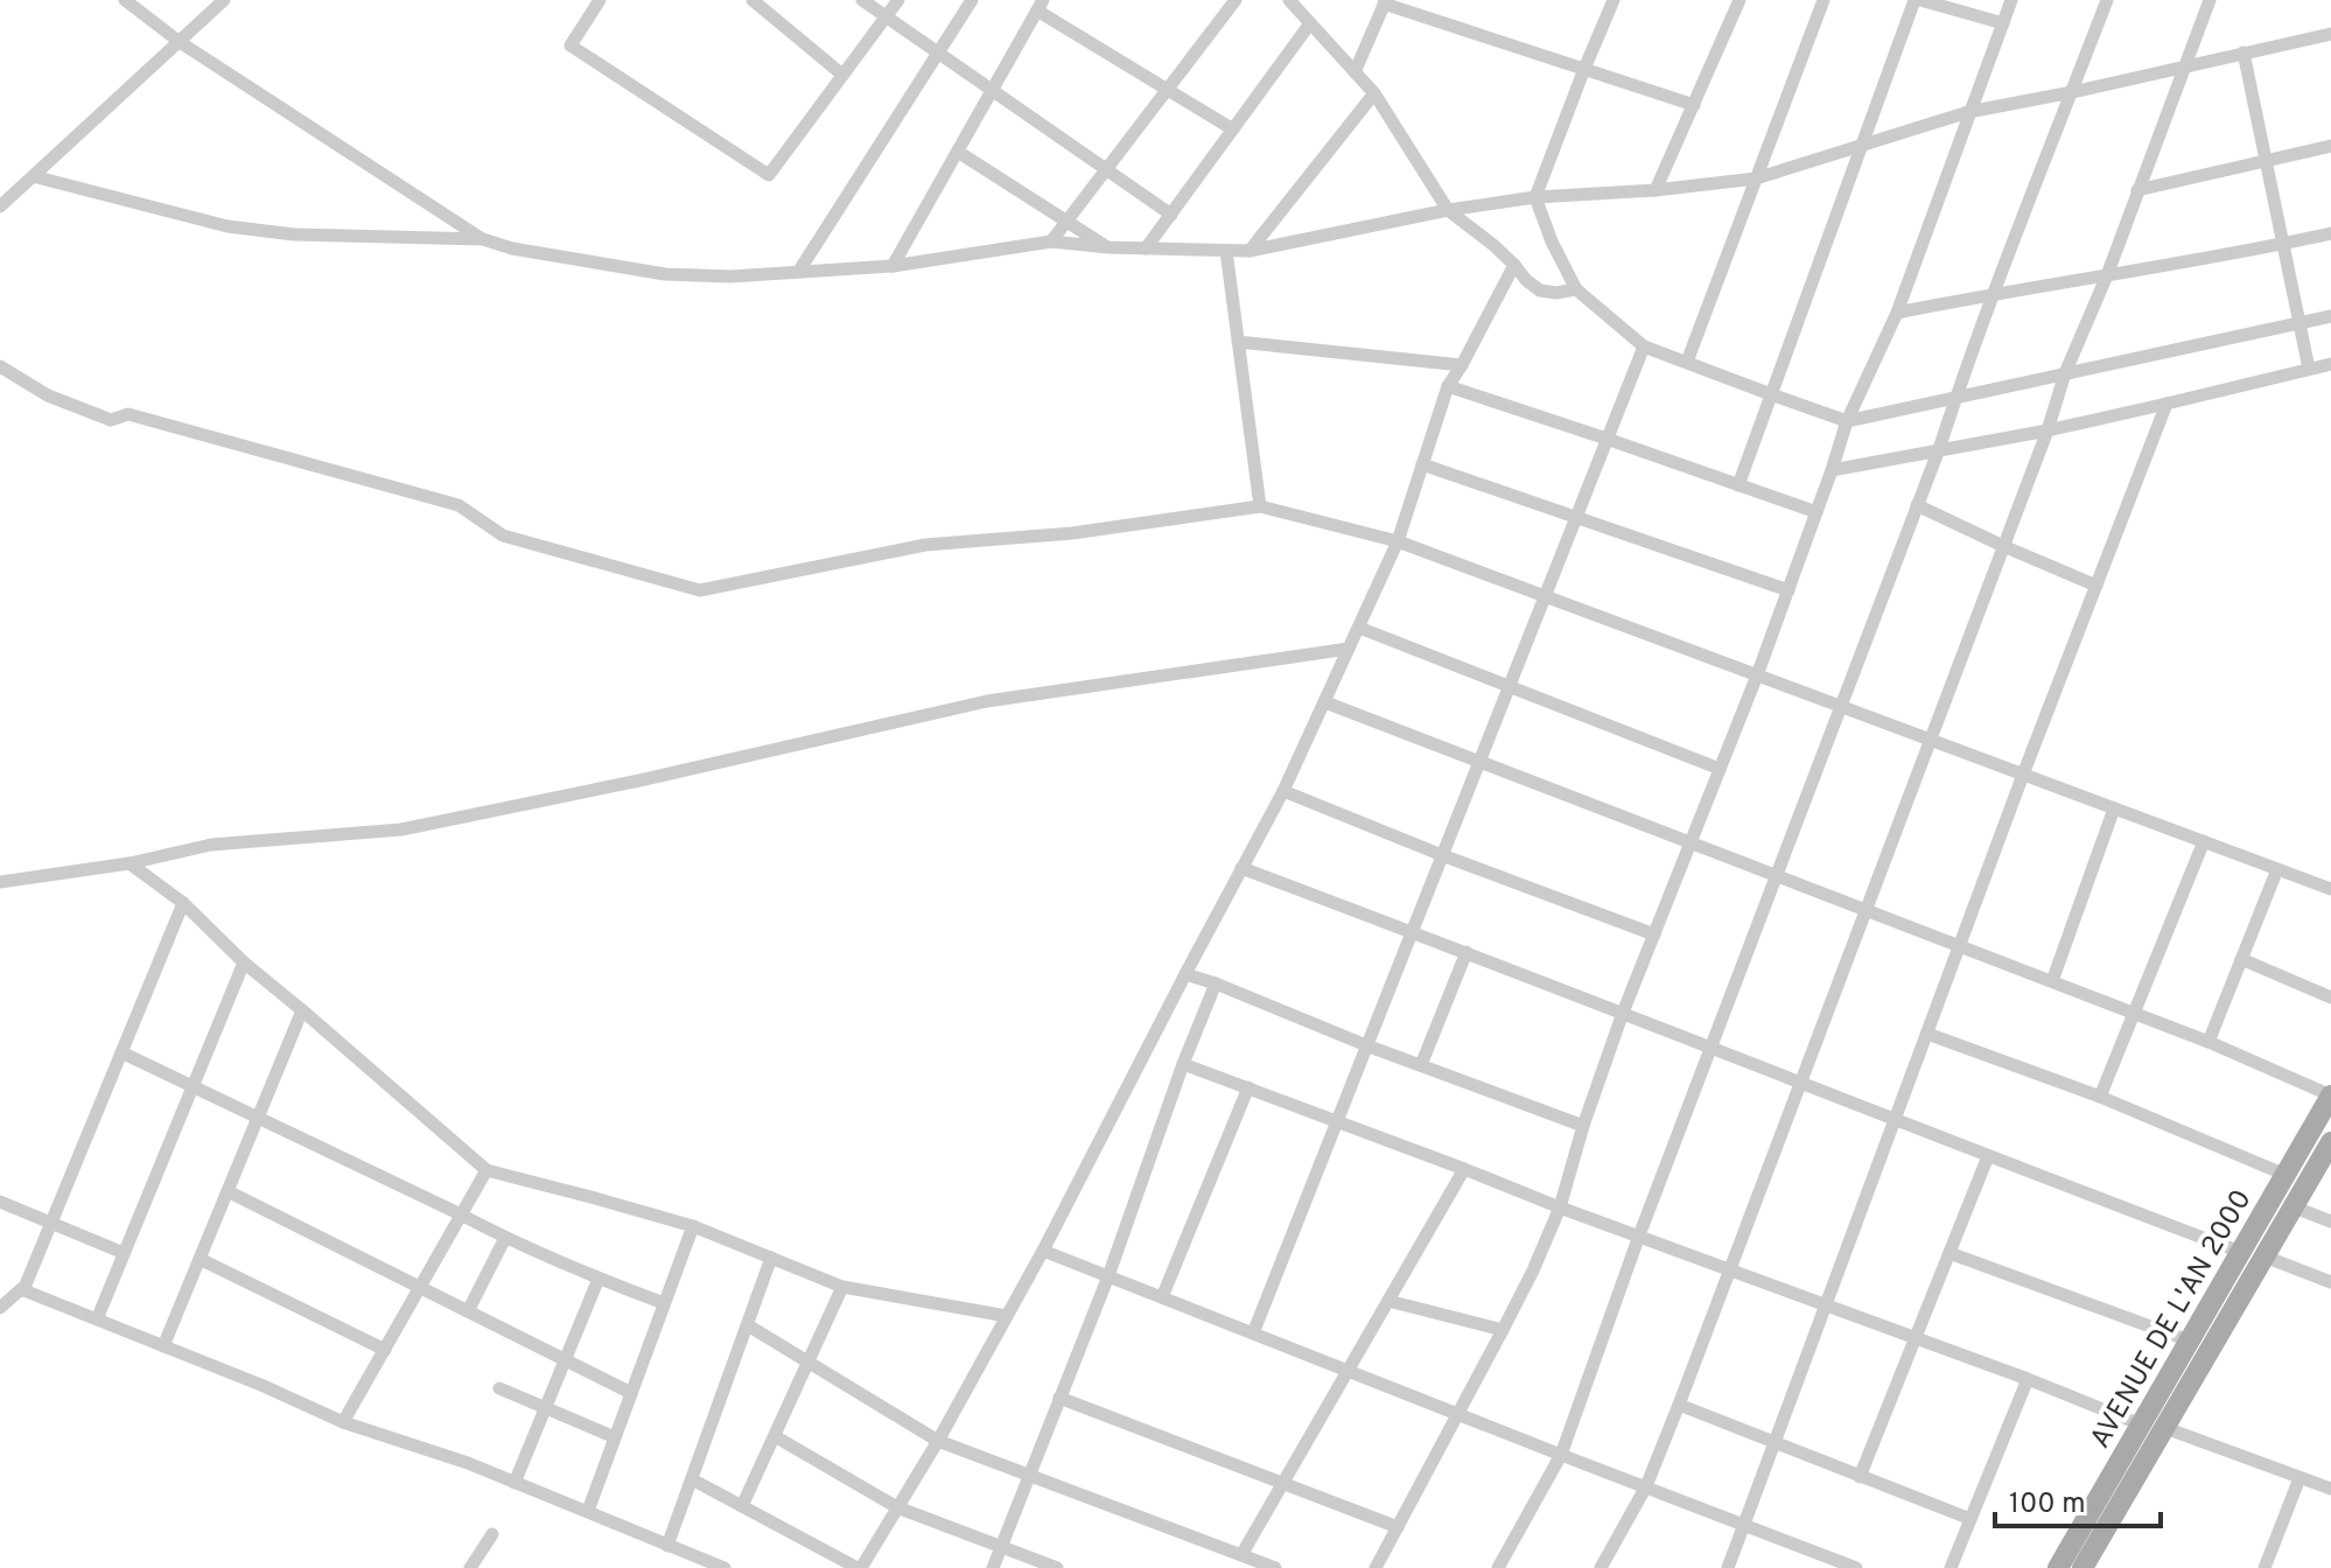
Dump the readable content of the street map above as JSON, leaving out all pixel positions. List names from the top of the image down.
{
  "streets": {
    "main road": ["AVENUE DE L'AN 2000"]
  },
  "scale_bar": "100 m"
}
